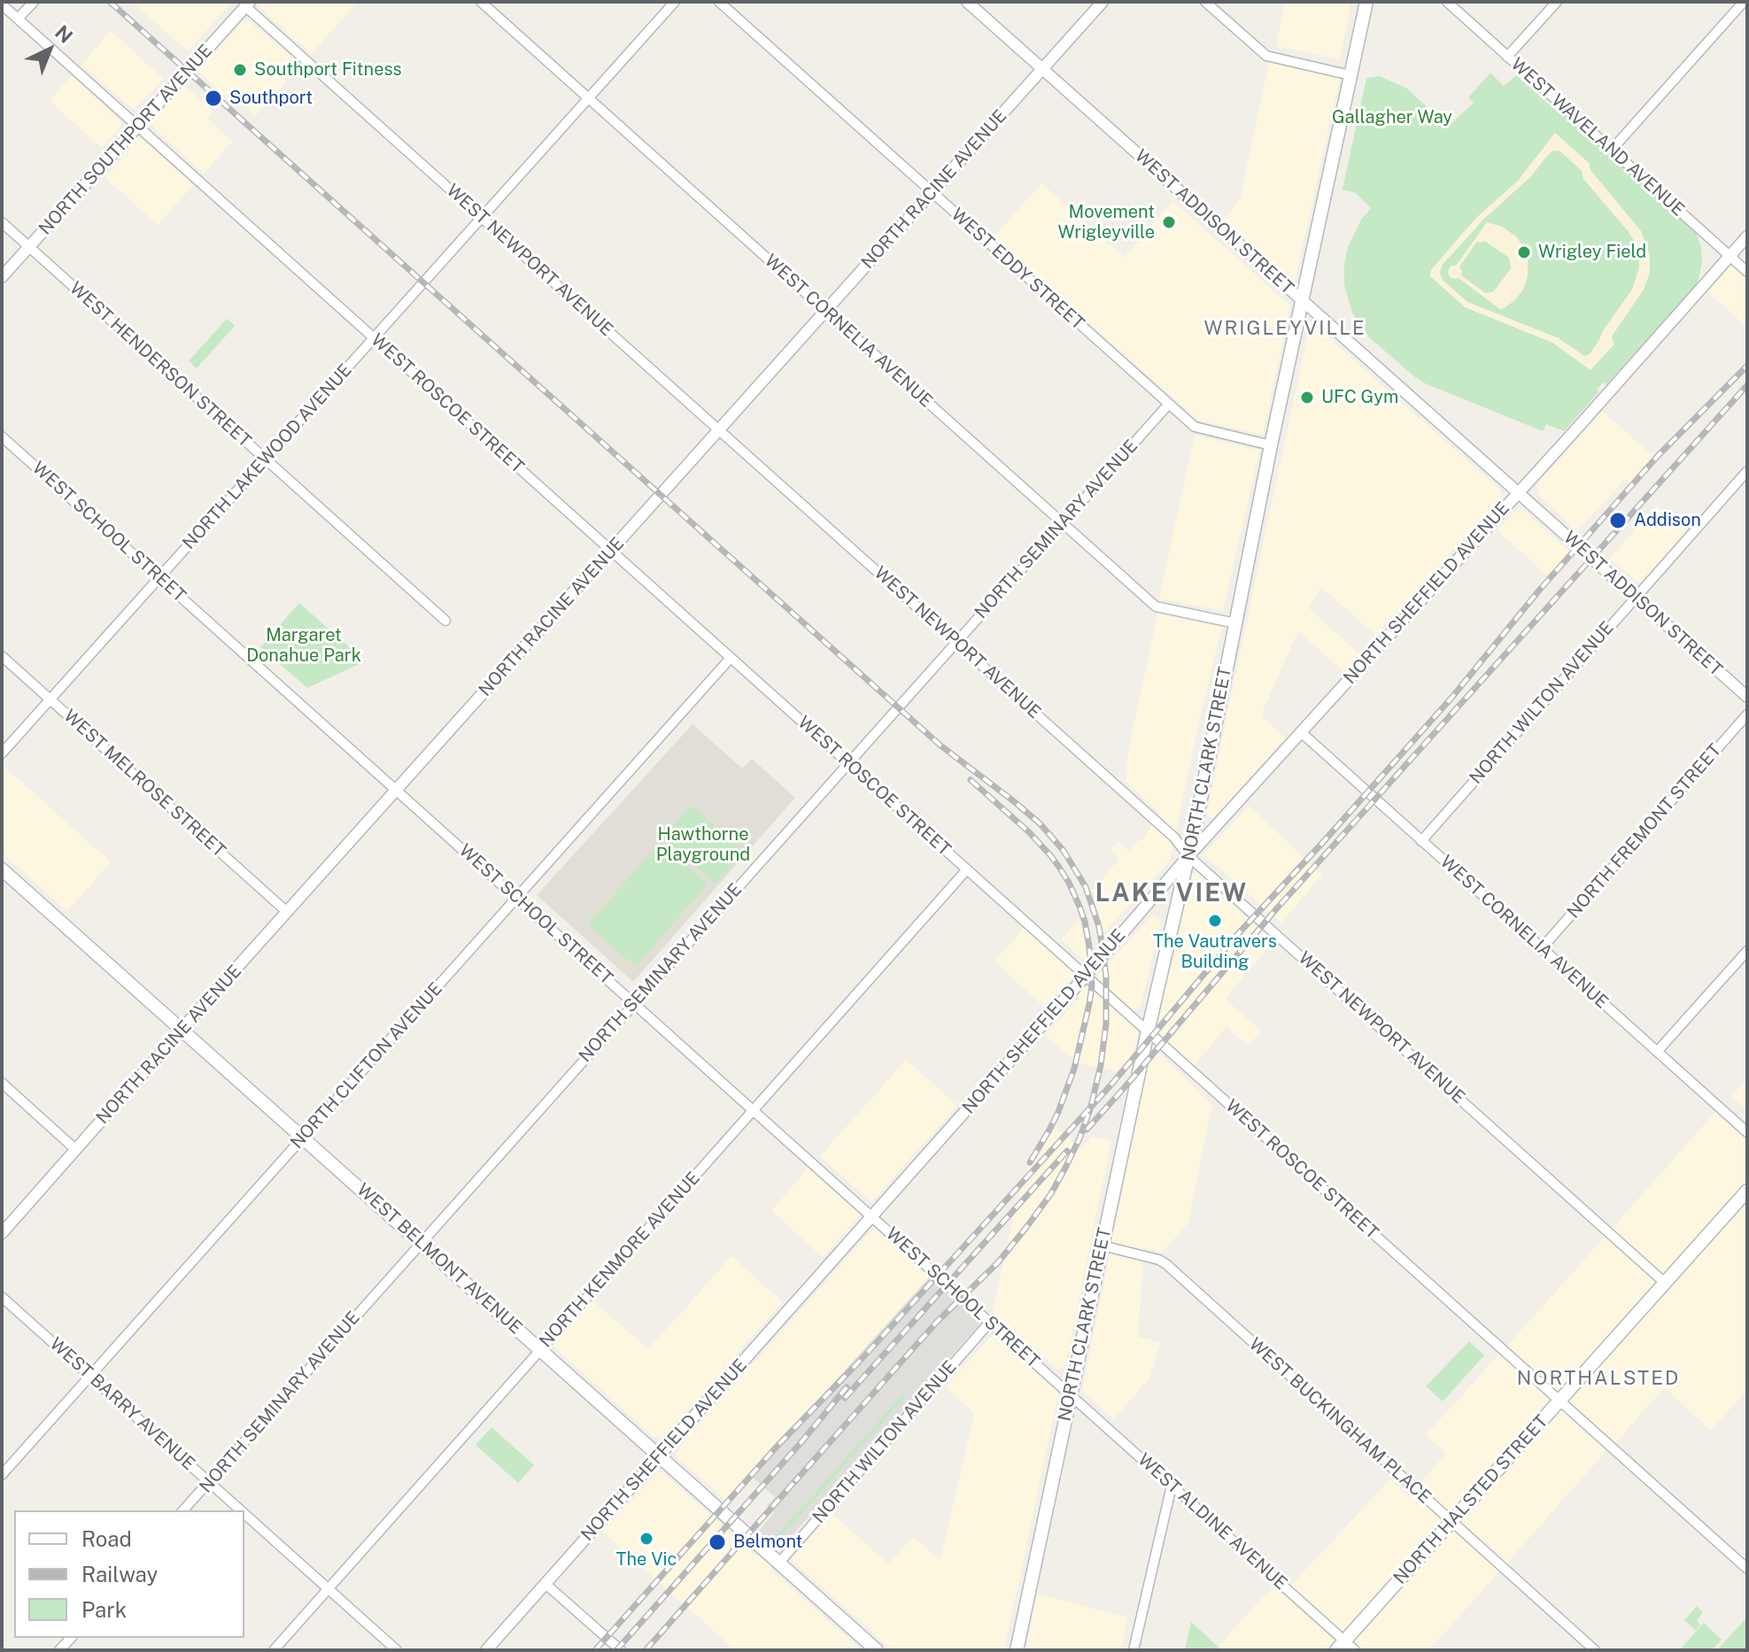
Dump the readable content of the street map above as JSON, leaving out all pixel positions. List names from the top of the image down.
{
  "streets": {
    "main road": ["NORTH CLARK STREET", "WEST BELMONT AVENUE", "NORTH HALSTED STREET"],
    "street": [
      "WEST WAVELAND AVENUE",
      "NORTH SOUTHPORT AVENUE",
      "NORTH RACINE AVENUE",
      "WEST ADDISON STREET",
      "WEST NEWPORT AVENUE",
      "WEST EDDY STREET",
      "WEST CORNELIA AVENUE",
      "WEST HENDERSON STREET",
      "WEST ROSCOE STREET",
      "NORTH LAKEWOOD AVENUE",
      "NORTH SEMINARY AVENUE",
      "WEST SCHOOL STREET",
      "NORTH SHEFFIELD AVENUE",
      "NORTH WILTON AVENUE",
      "WEST MELROSE STREET",
      "NORTH FREMONT STREET",
      "NORTH CLIFTON AVENUE",
      "NORTH KENMORE AVENUE",
      "WEST BARRY AVENUE",
      "WEST BUCKINGHAM PLACE",
      "WEST ALDINE AVENUE"
    ]
  },
  "crossings": [
    ["WEST WAVELAND AVENUE", "NORTH SHEFFIELD AVENUE"],
    ["NORTH SOUTHPORT AVENUE", "WEST NEWPORT AVENUE"],
    ["NORTH SOUTHPORT AVENUE", "WEST HENDERSON STREET"],
    ["NORTH SOUTHPORT AVENUE", "WEST ROSCOE STREET"],
    ["NORTH RACINE AVENUE", "WEST ADDISON STREET"],
    ["NORTH RACINE AVENUE", "WEST NEWPORT AVENUE"],
    ["NORTH RACINE AVENUE", "WEST EDDY STREET"],
    ["NORTH RACINE AVENUE", "WEST CORNELIA AVENUE"],
    ["NORTH RACINE AVENUE", "WEST ROSCOE STREET"],
    ["NORTH RACINE AVENUE", "WEST SCHOOL STREET"],
    ["NORTH RACINE AVENUE", "WEST MELROSE STREET"],
    ["NORTH RACINE AVENUE", "WEST BELMONT AVENUE"],
    ["WEST ADDISON STREET", "NORTH SHEFFIELD AVENUE"],
    ["WEST ADDISON STREET", "NORTH WILTON AVENUE"],
    ["WEST ADDISON STREET", "NORTH CLARK STREET"],
    ["WEST NEWPORT AVENUE", "NORTH LAKEWOOD AVENUE"],
    ["WEST NEWPORT AVENUE", "NORTH SEMINARY AVENUE"],
    ["WEST NEWPORT AVENUE", "NORTH SHEFFIELD AVENUE"],
    ["WEST NEWPORT AVENUE", "NORTH CLARK STREET"],
    ["WEST NEWPORT AVENUE", "NORTH HALSTED STREET"],
    ["WEST EDDY STREET", "NORTH SEMINARY AVENUE"],
    ["WEST EDDY STREET", "NORTH CLARK STREET"],
    ["WEST CORNELIA AVENUE", "NORTH LAKEWOOD AVENUE"],
    ["WEST CORNELIA AVENUE", "NORTH SEMINARY AVENUE"],
    ["WEST CORNELIA AVENUE", "NORTH SHEFFIELD AVENUE"],
    ["WEST CORNELIA AVENUE", "NORTH WILTON AVENUE"],
    ["WEST CORNELIA AVENUE", "NORTH CLARK STREET"],
    ["WEST CORNELIA AVENUE", "NORTH FREMONT STREET"],
    ["WEST HENDERSON STREET", "NORTH LAKEWOOD AVENUE"],
    ["WEST ROSCOE STREET", "NORTH LAKEWOOD AVENUE"],
    ["WEST ROSCOE STREET", "NORTH SEMINARY AVENUE"],
    ["WEST ROSCOE STREET", "NORTH SHEFFIELD AVENUE"],
    ["WEST ROSCOE STREET", "NORTH CLARK STREET"],
    ["WEST ROSCOE STREET", "NORTH CLIFTON AVENUE"],
    ["WEST ROSCOE STREET", "NORTH KENMORE AVENUE"],
    ["WEST ROSCOE STREET", "NORTH HALSTED STREET"],
    ["NORTH LAKEWOOD AVENUE", "WEST SCHOOL STREET"],
    ["NORTH LAKEWOOD AVENUE", "WEST MELROSE STREET"],
    ["NORTH SEMINARY AVENUE", "WEST SCHOOL STREET"],
    ["NORTH SEMINARY AVENUE", "WEST BELMONT AVENUE"],
    ["NORTH SEMINARY AVENUE", "WEST BARRY AVENUE"],
    ["WEST SCHOOL STREET", "NORTH SHEFFIELD AVENUE"],
    ["WEST SCHOOL STREET", "NORTH WILTON AVENUE"],
    ["WEST SCHOOL STREET", "NORTH CLARK STREET"],
    ["WEST SCHOOL STREET", "NORTH CLIFTON AVENUE"],
    ["WEST SCHOOL STREET", "NORTH KENMORE AVENUE"],
    ["WEST SCHOOL STREET", "WEST ALDINE AVENUE"],
    ["NORTH SHEFFIELD AVENUE", "NORTH CLARK STREET"],
    ["NORTH SHEFFIELD AVENUE", "WEST BELMONT AVENUE"],
    ["NORTH WILTON AVENUE", "WEST BELMONT AVENUE"],
    ["NORTH CLARK STREET", "WEST BUCKINGHAM PLACE"],
    ["NORTH CLARK STREET", "WEST ALDINE AVENUE"],
    ["NORTH CLIFTON AVENUE", "WEST BELMONT AVENUE"],
    ["NORTH CLIFTON AVENUE", "WEST BARRY AVENUE"],
    ["WEST BELMONT AVENUE", "NORTH KENMORE AVENUE"],
    ["NORTH KENMORE AVENUE", "WEST BARRY AVENUE"],
    ["WEST BUCKINGHAM PLACE", "NORTH HALSTED STREET"],
    ["NORTH HALSTED STREET", "WEST ALDINE AVENUE"]
  ],
  "districts": ["WRIGLEYVILLE", "LAKE VIEW", "NORTHALSTED"],
  "parks": ["Gallagher Way", "Margaret Donahue Park", "Hawthorne Playground"],
  "places": [
    "Southport Fitness",
    "Southport",
    "Movement Wrigleyville",
    "Wrigley Field",
    "UFC Gym",
    "Addison",
    "The Vautravers Building",
    "The Vic",
    "Belmont"
  ],
  "legend": ["Road", "Railway", "Park"],
  "north": "top right"
}
